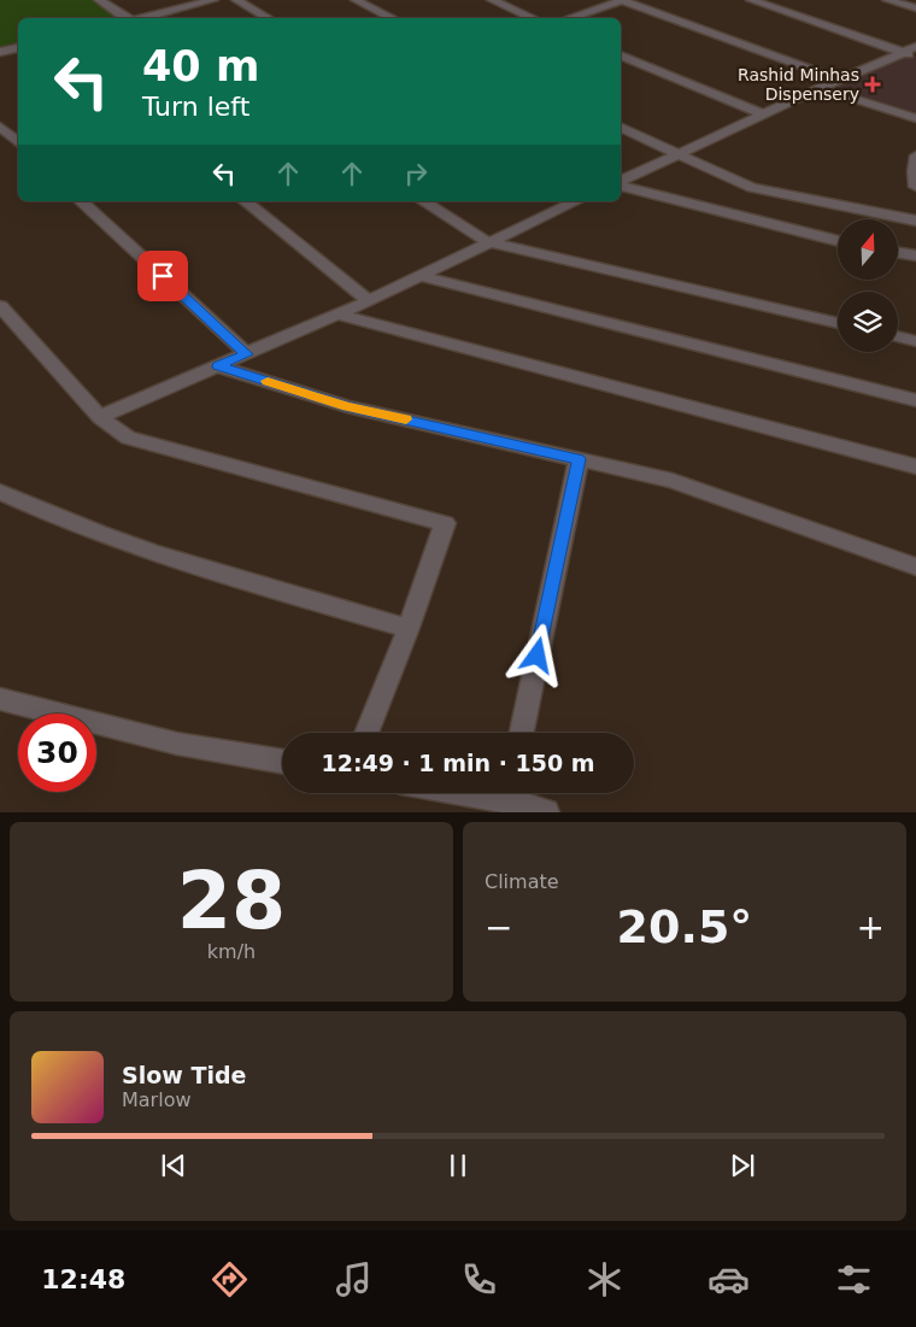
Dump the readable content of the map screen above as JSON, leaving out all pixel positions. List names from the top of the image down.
{
  "places": {
    "health": ["Rashid Minhas Dispensery"]
  },
  "north": "top",
  "page": {
    "turn": ["40 m", "Turn left"],
    "limit": "30",
    "trip": "12:49 · 1 min · 150 m",
    "tile": [
      ["28", "km/h"],
      "Climate"
    ],
    "heat": ["−", "20.5°", "+"],
    "song": ["Slow Tide", "Marlow"],
    "tabs": "12:48"
  }
}
